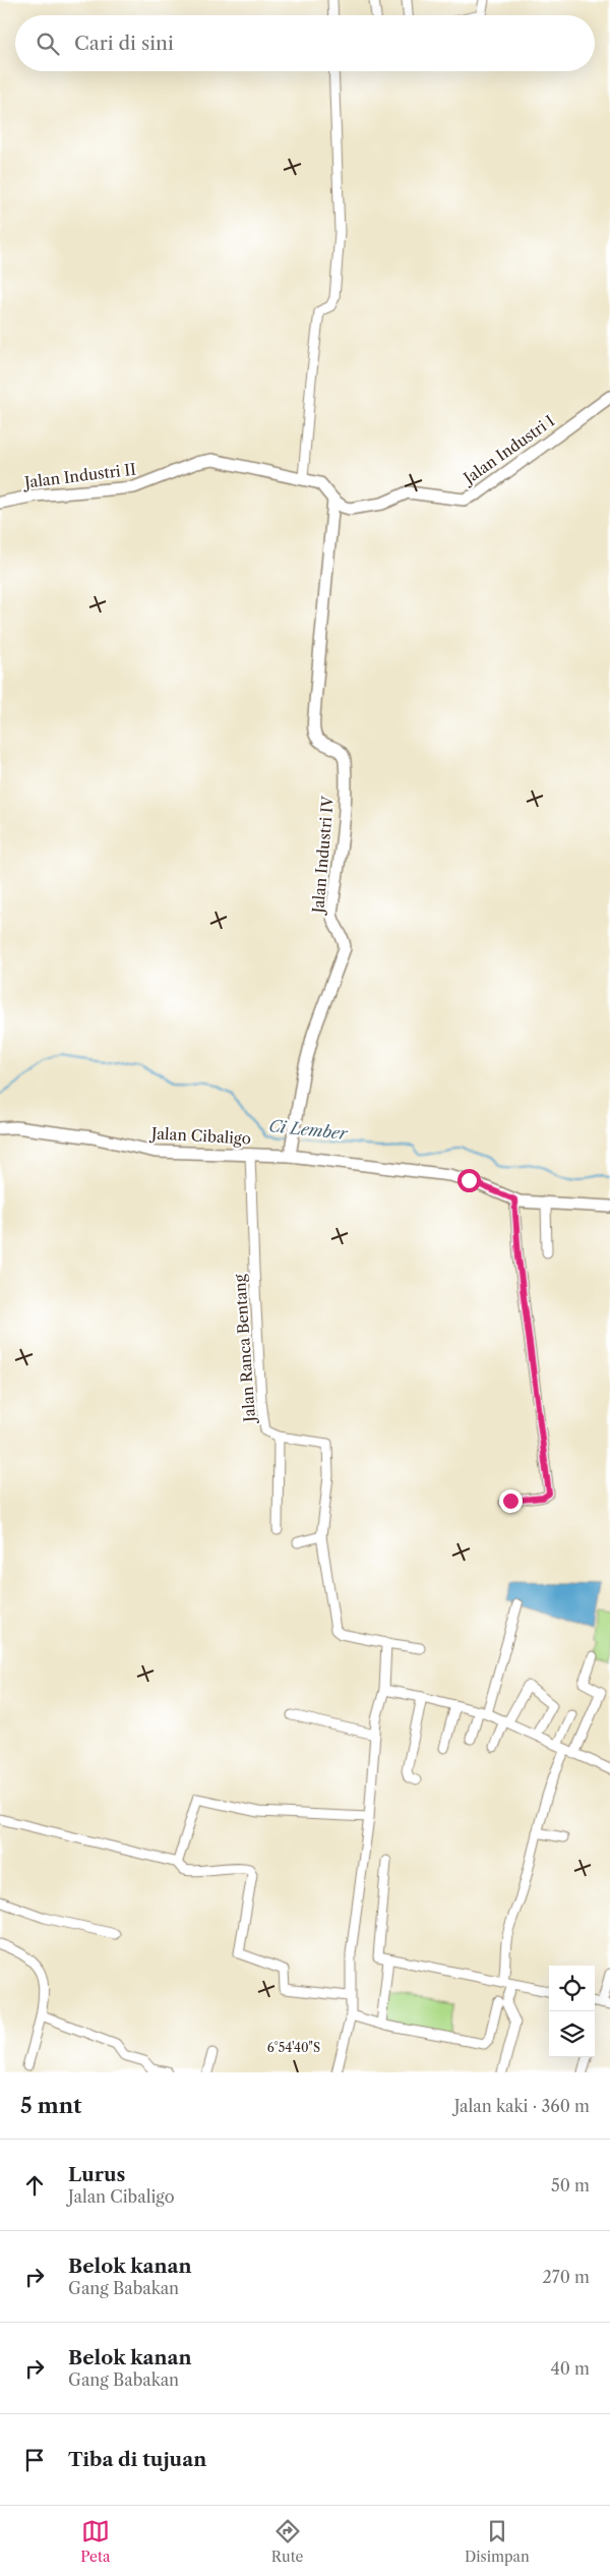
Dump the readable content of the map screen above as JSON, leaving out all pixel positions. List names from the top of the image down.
{
  "streets": {
    "main road": [
      "Jalan Industri I",
      "Jalan Industri II",
      "Jalan Industri IV",
      "Jalan Cibaligo"
    ],
    "street": ["Jalan Ranca Bentang"]
  },
  "crossings": [
    ["Jalan Industri I", "Jalan Industri II"],
    ["Jalan Industri I", "Jalan Industri IV"],
    ["Jalan Industri II", "Jalan Industri IV"],
    ["Jalan Industri IV", "Jalan Cibaligo"],
    ["Jalan Cibaligo", "Jalan Ranca Bentang"]
  ],
  "water": ["Ci Lember"],
  "page": {
    "search": "Cari di sini",
    "heading": ["5 mnt", "Jalan kaki · 360 m"],
    "list": [
      ["Lurus", "Jalan Cibaligo", "50 m"],
      ["Belok kanan", "Gang Babakan", "270 m"],
      ["Belok kanan", "Gang Babakan", "40 m"],
      "Tiba di tujuan"
    ],
    "nav": ["Peta", "Rute", "Disimpan"]
  },
  "coordinates": ["6°54'40\"S"]
}
